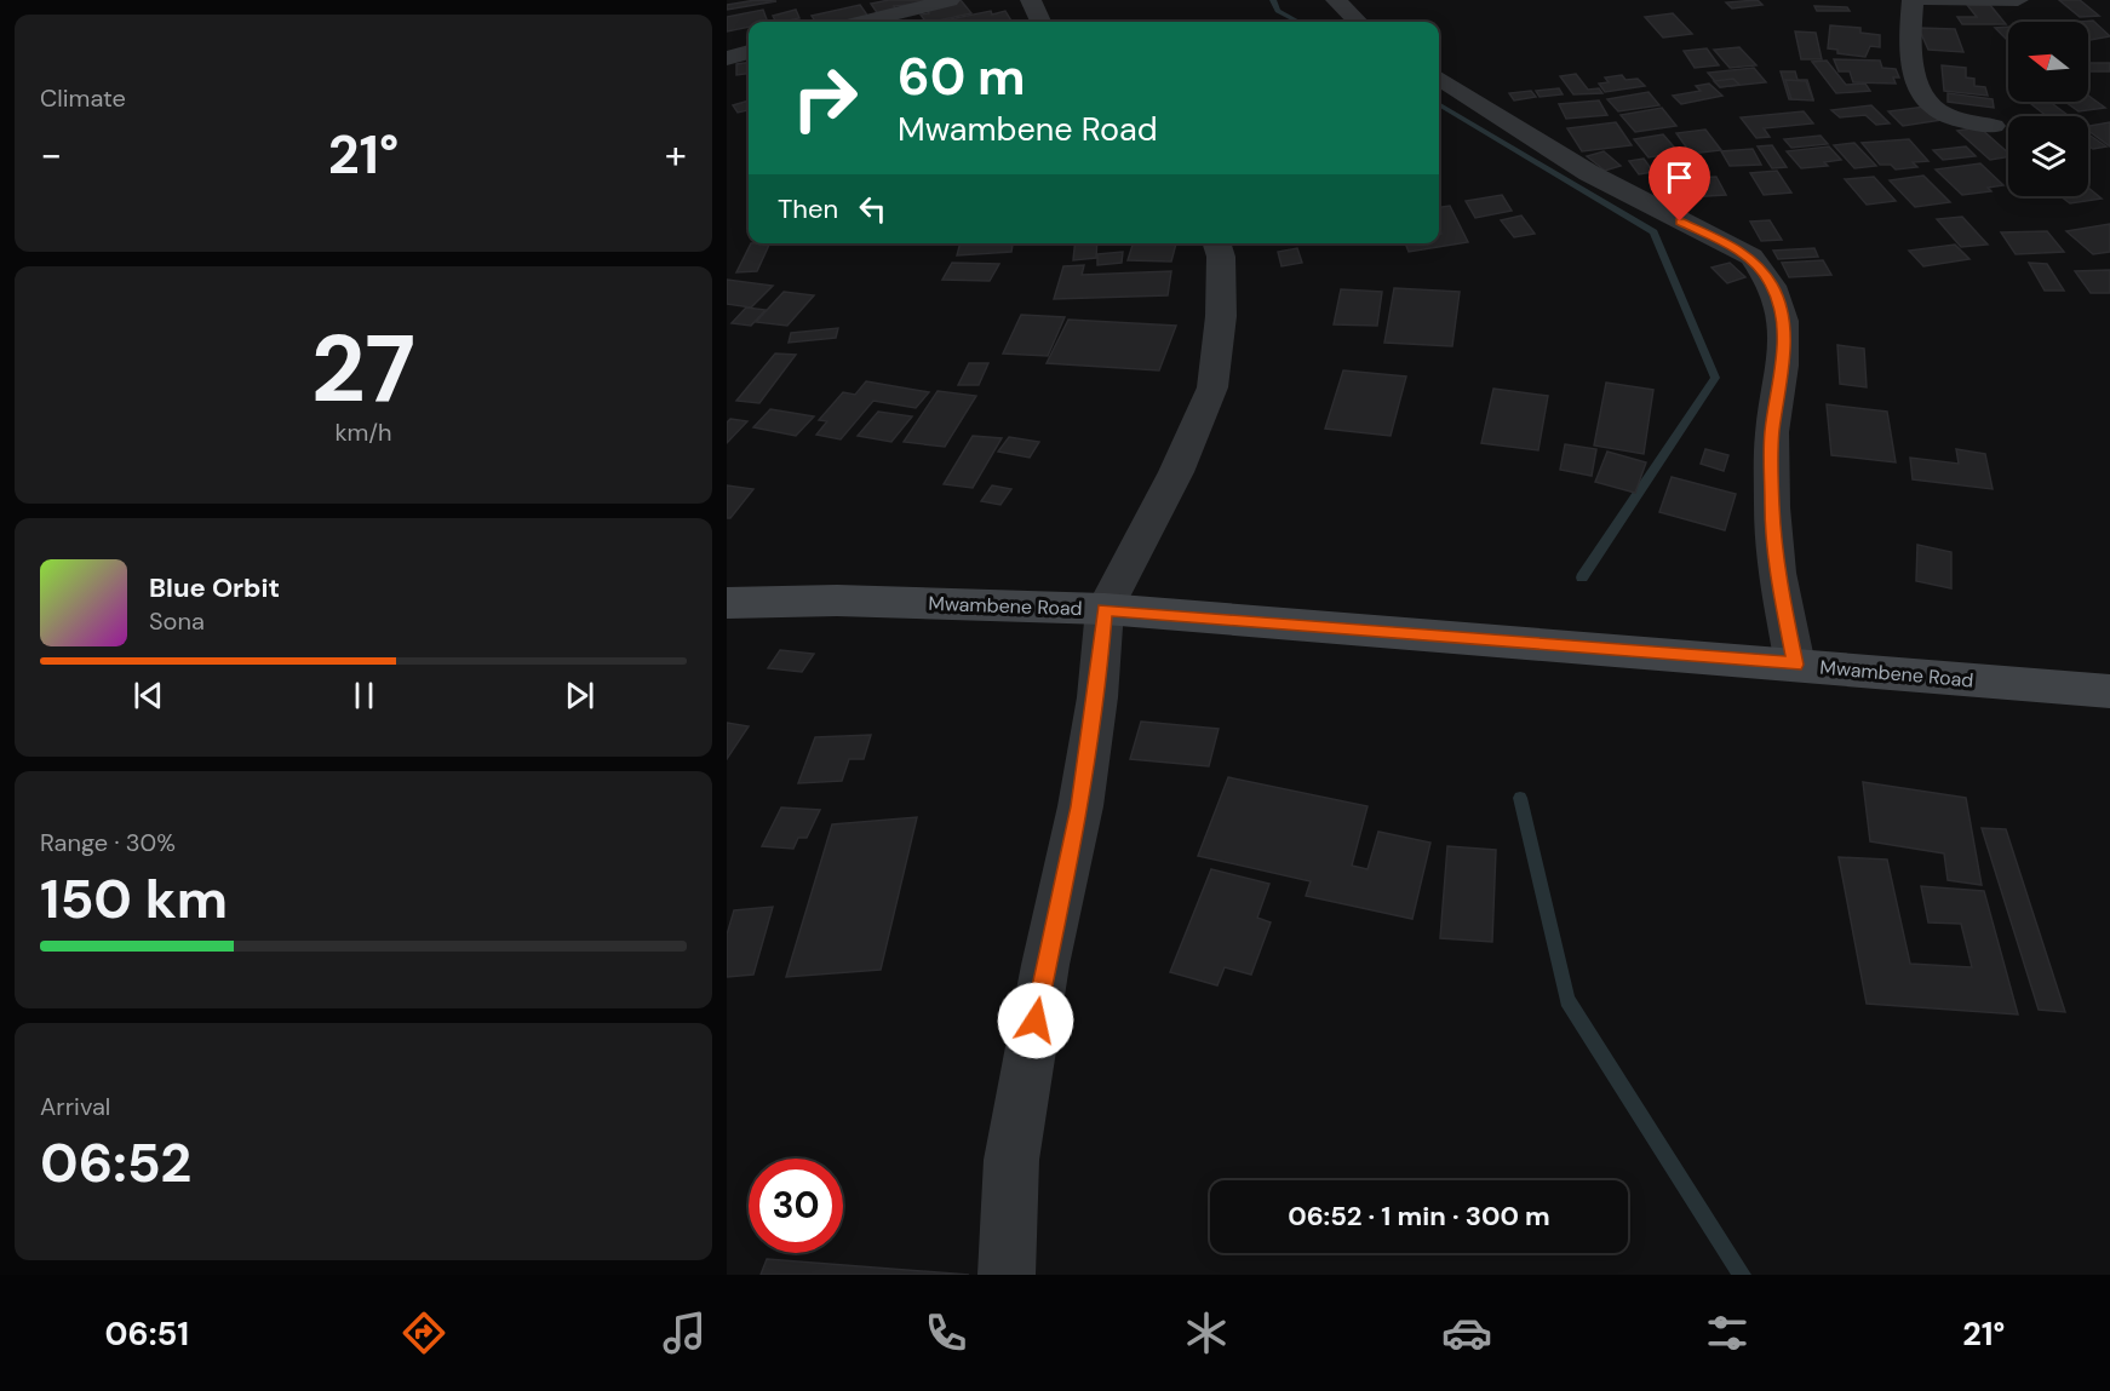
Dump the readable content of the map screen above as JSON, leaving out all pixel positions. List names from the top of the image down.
{
  "streets": {
    "street": ["Mwambene Road"]
  },
  "north": "left",
  "page": {
    "tile": [
      "Climate",
      ["27", "km/h"],
      ["Range · 30%", "150 km"],
      ["Arrival", "06:52"]
    ],
    "turn": ["60 m", "Mwambene Road"],
    "heat": ["−", "21°", "+"],
    "then": "Then",
    "song": ["Blue Orbit", "Sona"],
    "limit": "30",
    "trip": "06:52 · 1 min · 300 m",
    "tabs": ["06:51", "21°"]
  }
}
